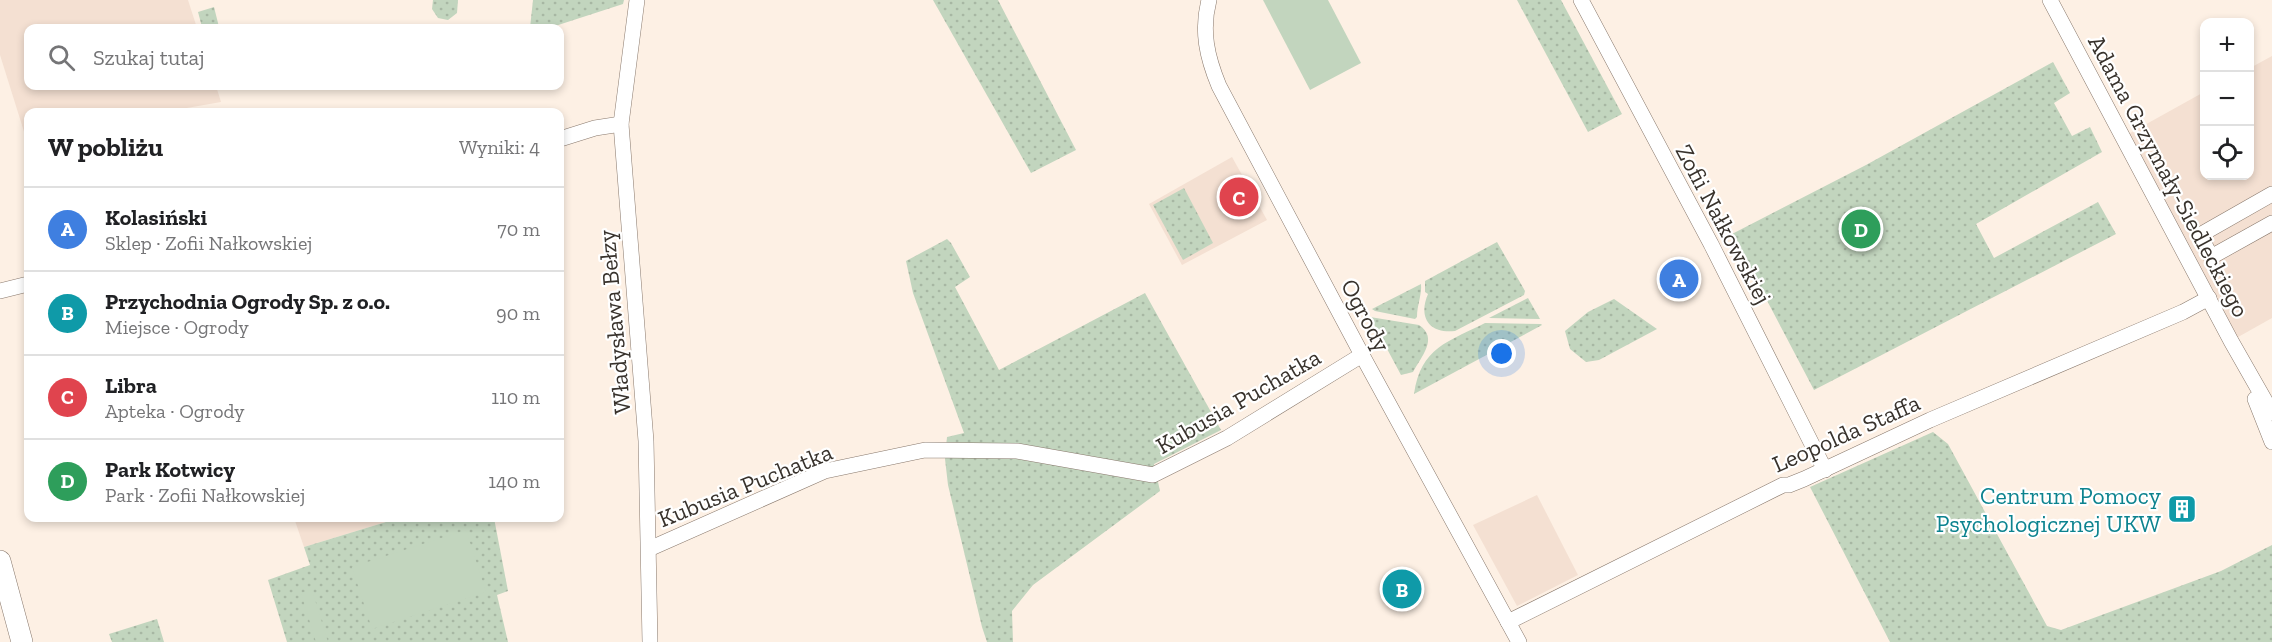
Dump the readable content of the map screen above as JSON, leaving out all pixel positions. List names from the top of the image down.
{
  "streets": {
    "street": [
      "Adama Grzymały-Siedleckiego",
      "Zofii Nałkowskiej",
      "Ogrody",
      "Władysława Bełzy",
      "Kubusia Puchatka",
      "Leopolda Staffa"
    ]
  },
  "crossings": [
    ["Adama Grzymały-Siedleckiego", "Leopolda Staffa"],
    ["Zofii Nałkowskiej", "Leopolda Staffa"],
    ["Ogrody", "Kubusia Puchatka"],
    ["Ogrody", "Leopolda Staffa"],
    ["Władysława Bełzy", "Kubusia Puchatka"]
  ],
  "places": {
    "building": ["Centrum Pomocy Psychologicznej UKW"]
  },
  "page": {
    "map_buttons": ["+", "−"],
    "search": "Szukaj tutaj",
    "heading": ["W pobliżu", "Wyniki: 4"],
    "pins": [
      "C",
      "D",
      "A",
      "B"
    ],
    "list": [
      {
        "mark": "A",
        "name": "Kolasiński",
        "note": "Sklep · Zofii Nałkowskiej",
        "value": "70 m"
      },
      {
        "mark": "B",
        "name": "Przychodnia Ogrody Sp. z o.o.",
        "note": "Miejsce · Ogrody",
        "value": "90 m"
      },
      {
        "mark": "C",
        "name": "Libra",
        "note": "Apteka · Ogrody",
        "value": "110 m"
      },
      {
        "mark": "D",
        "name": "Park Kotwicy",
        "note": "Park · Zofii Nałkowskiej",
        "value": "140 m"
      }
    ]
  }
}
